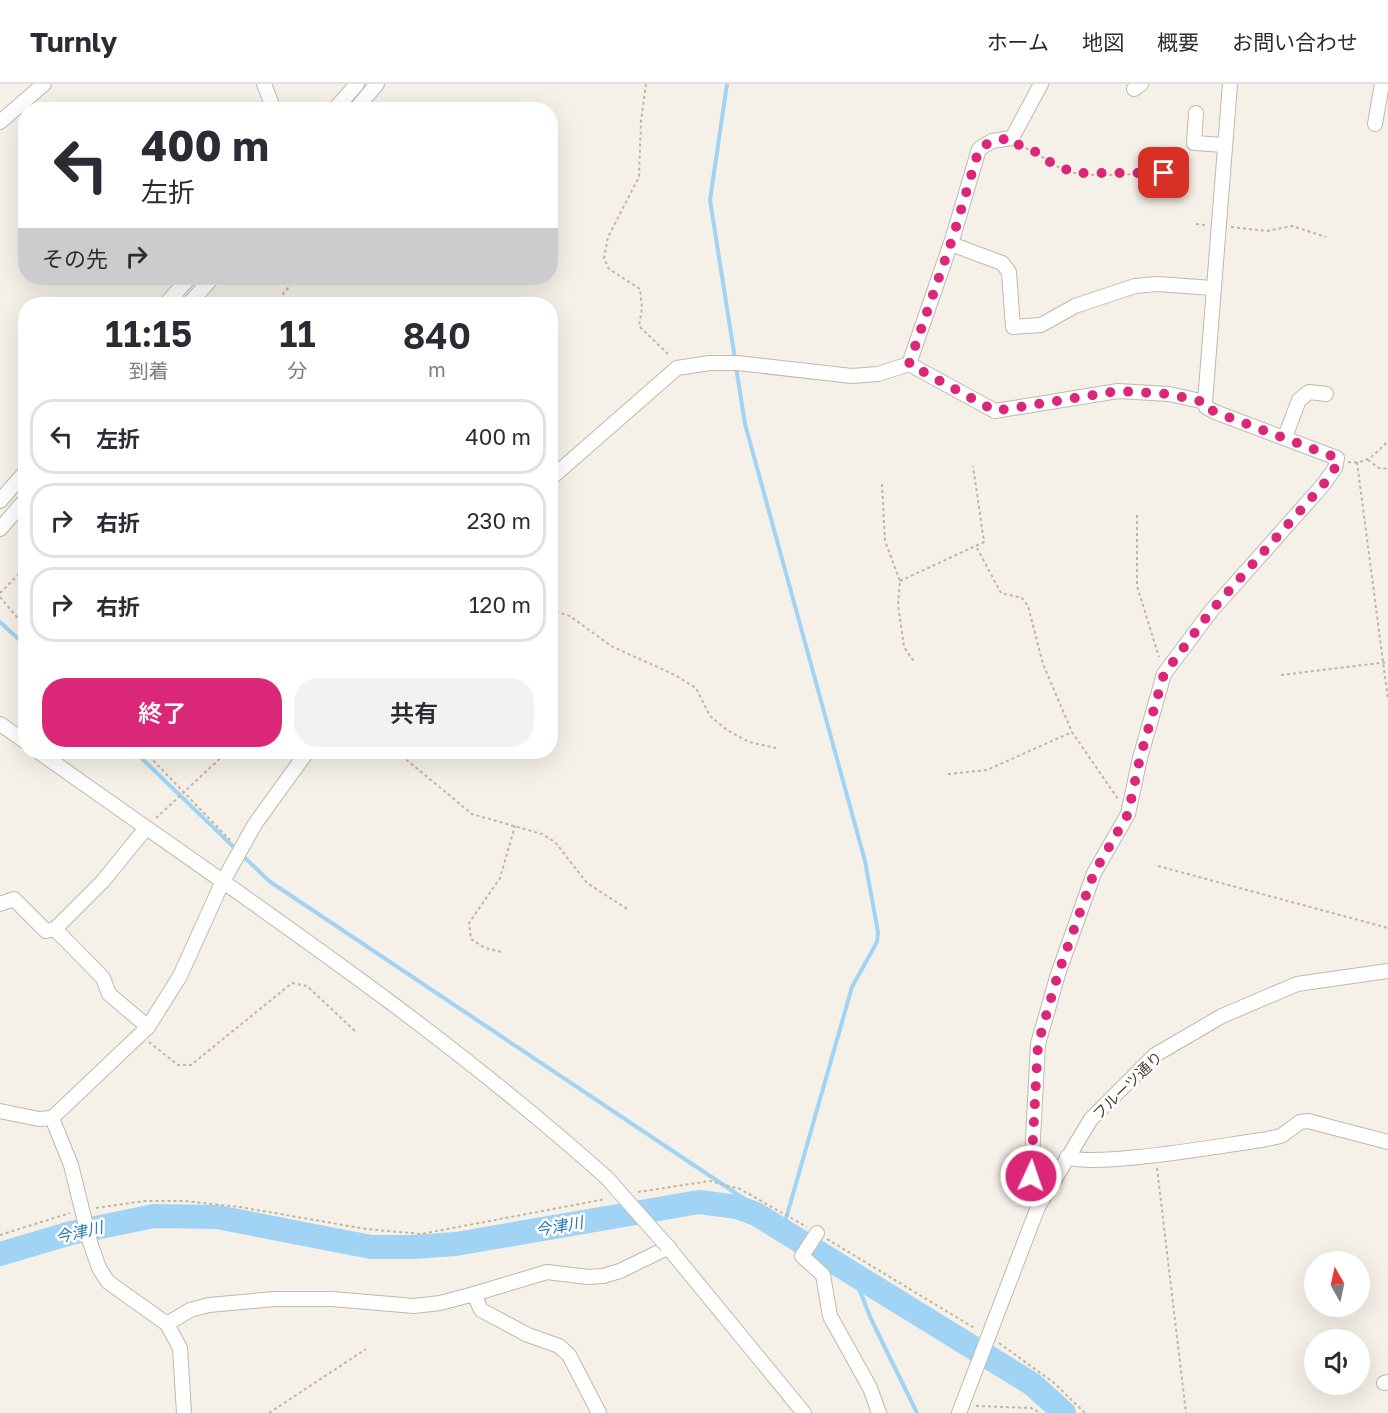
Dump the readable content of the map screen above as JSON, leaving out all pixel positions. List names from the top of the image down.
{
  "streets": {
    "street": ["フルーツ通り"]
  },
  "water": ["今津川"],
  "north": "top",
  "page": {
    "header": "Turnly",
    "nav": [
      "ホーム",
      "地図",
      "概要",
      "お問い合わせ"
    ],
    "turn": ["400 m", "左折"],
    "then": "その先",
    "eta": [
      "11:15",
      "到着",
      "11",
      "分",
      "840",
      "m"
    ],
    "list": [
      {
        "name": "左折",
        "value": "400 m"
      },
      {
        "name": "右折",
        "value": "230 m"
      },
      {
        "name": "右折",
        "value": "120 m"
      }
    ],
    "buttons": ["終了", "共有"]
  }
}
